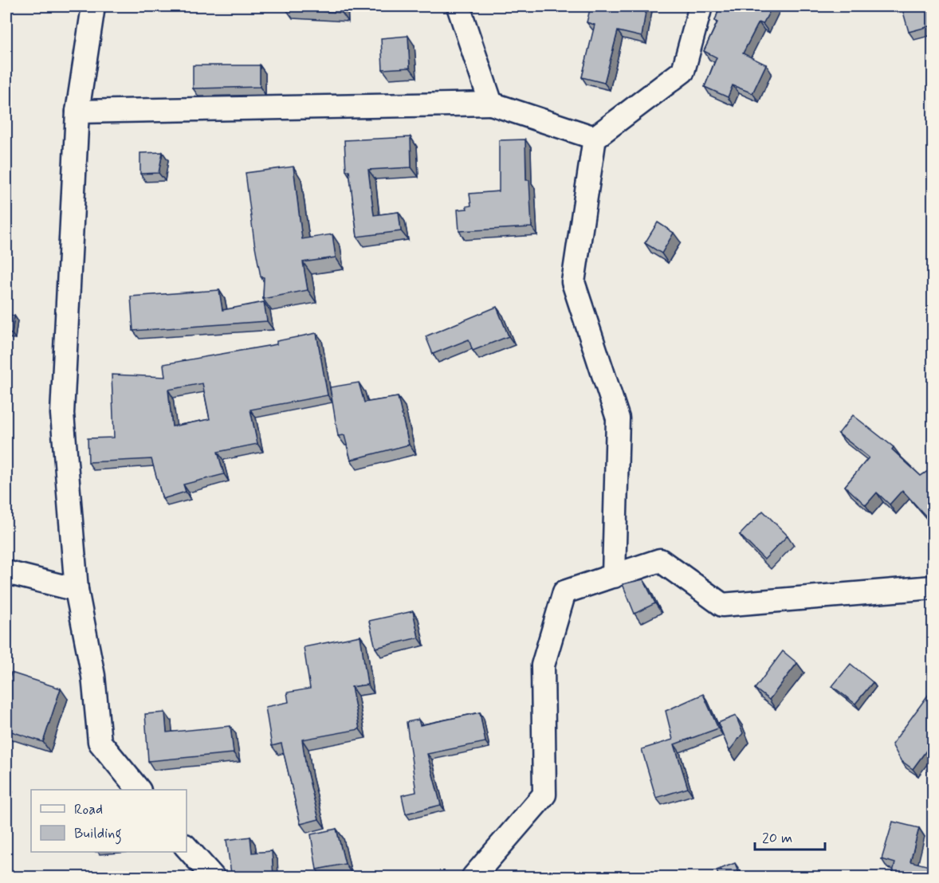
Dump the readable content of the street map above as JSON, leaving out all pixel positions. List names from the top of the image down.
{
  "legend": ["Road", "Building"],
  "scale_bar": "20 m"
}
